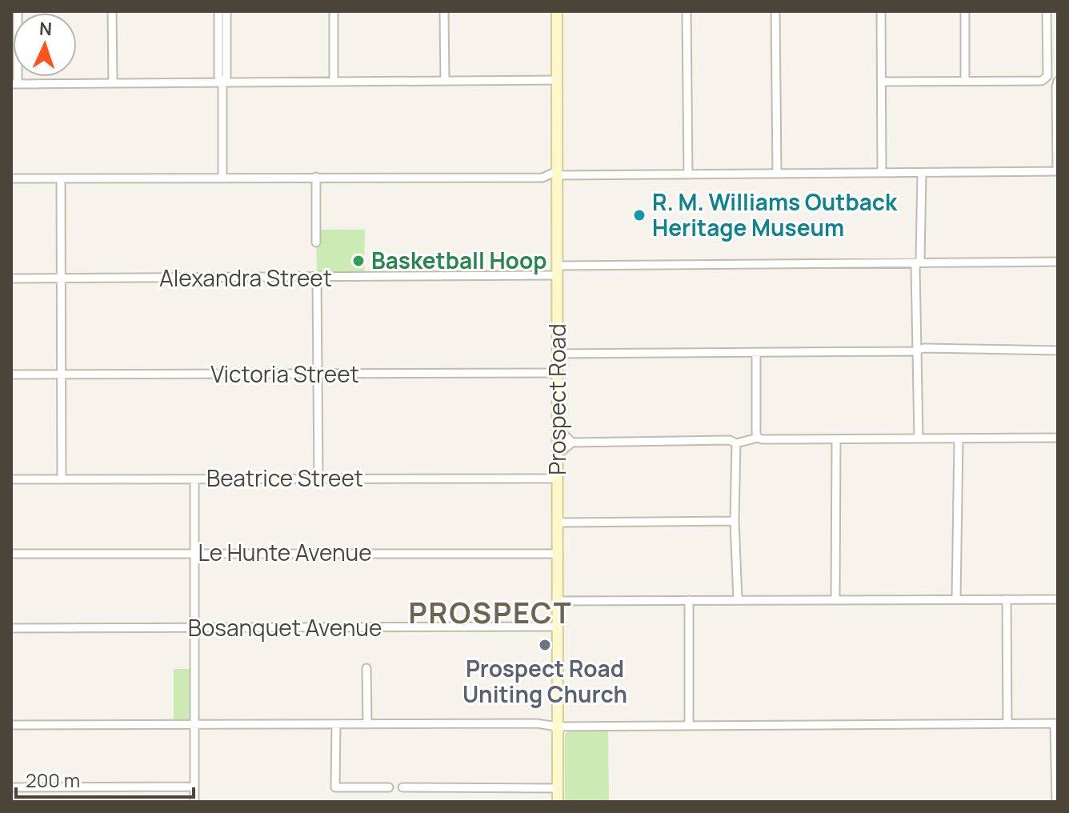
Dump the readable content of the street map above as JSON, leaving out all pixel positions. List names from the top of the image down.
{
  "streets": {
    "main road": ["Prospect Road"],
    "street": [
      "Alexandra Street",
      "Victoria Street",
      "Beatrice Street",
      "Le Hunte Avenue",
      "Bosanquet Avenue"
    ]
  },
  "crossings": [
    ["Alexandra Street", "Prospect Road"],
    ["Victoria Street", "Prospect Road"],
    ["Prospect Road", "Beatrice Street"],
    ["Prospect Road", "Le Hunte Avenue"],
    ["Prospect Road", "Bosanquet Avenue"]
  ],
  "districts": ["PROSPECT"],
  "places": ["R. M. Williams Outback Heritage Museum", "Basketball Hoop", "Prospect Road Uniting Church"],
  "scale_bar": "200 m",
  "north": "top"
}
